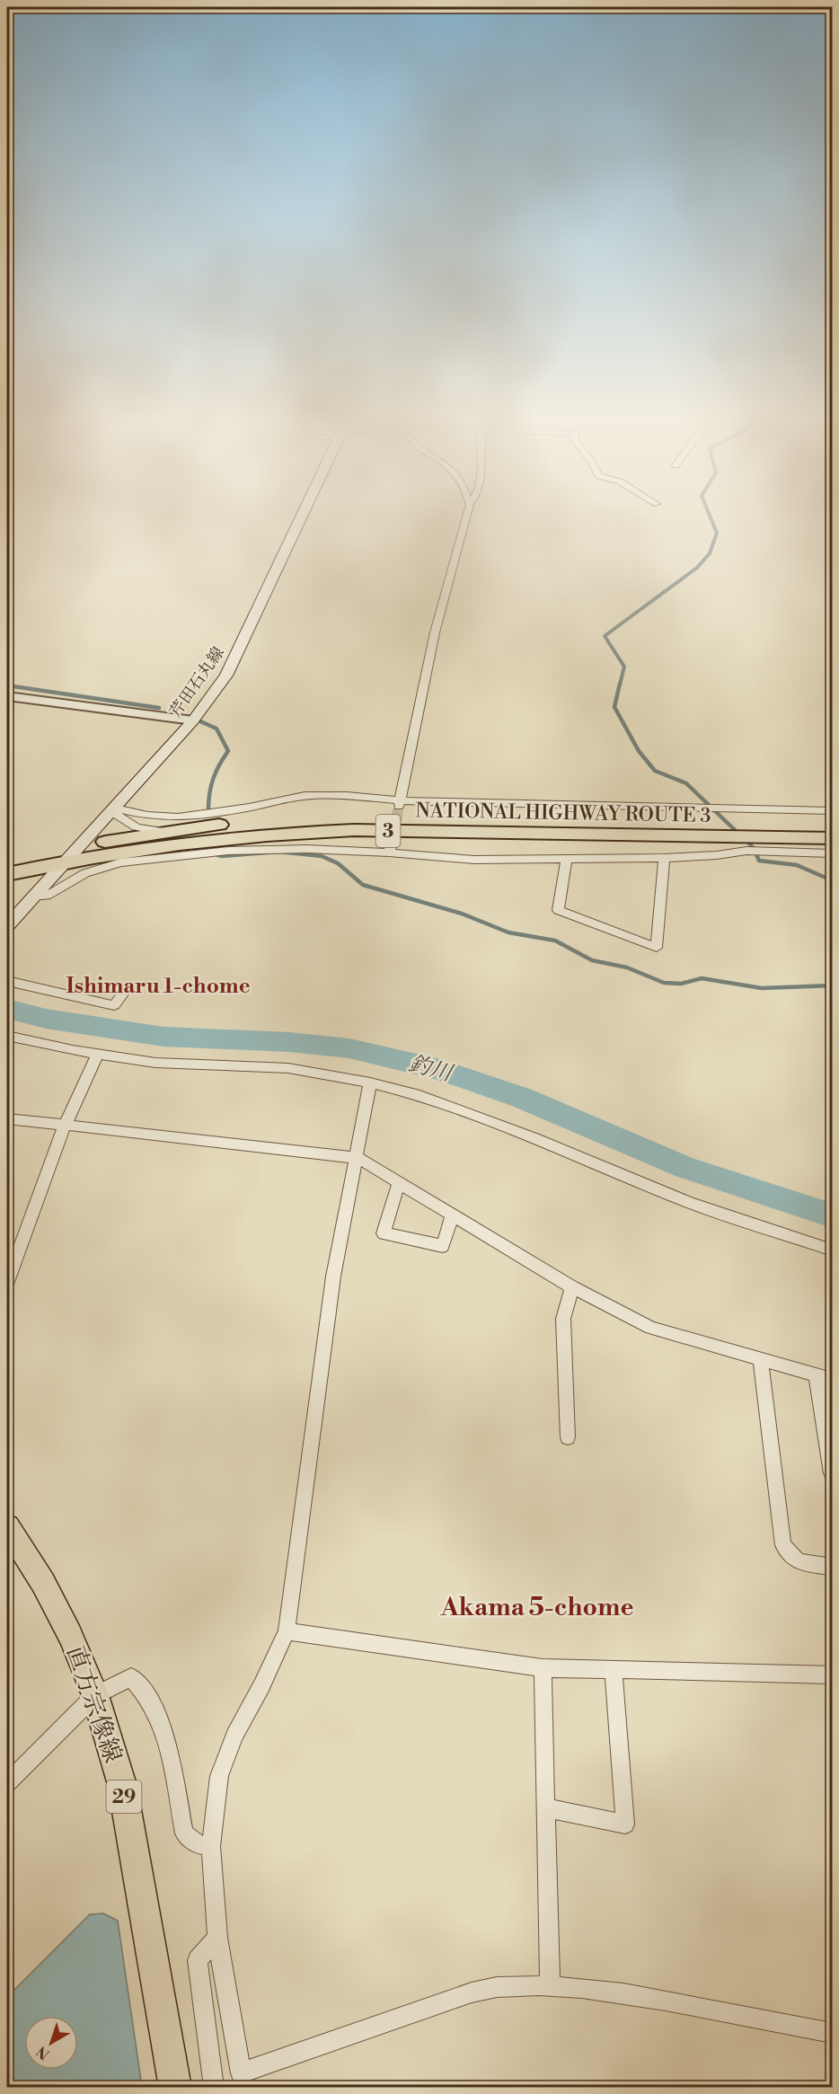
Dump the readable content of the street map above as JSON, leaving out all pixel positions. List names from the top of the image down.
{
  "streets": {
    "highway": ["NATIONAL HIGHWAY ROUTE 3", "3"],
    "main road": ["芹田石丸線", "直方宗像線", "29"]
  },
  "crossings": [
    ["芹田石丸線", "NATIONAL HIGHWAY ROUTE 3"]
  ],
  "districts": ["Ishimaru 1-chome", "Akama 5-chome"],
  "water": ["釣川"],
  "north": "bottom left"
}
